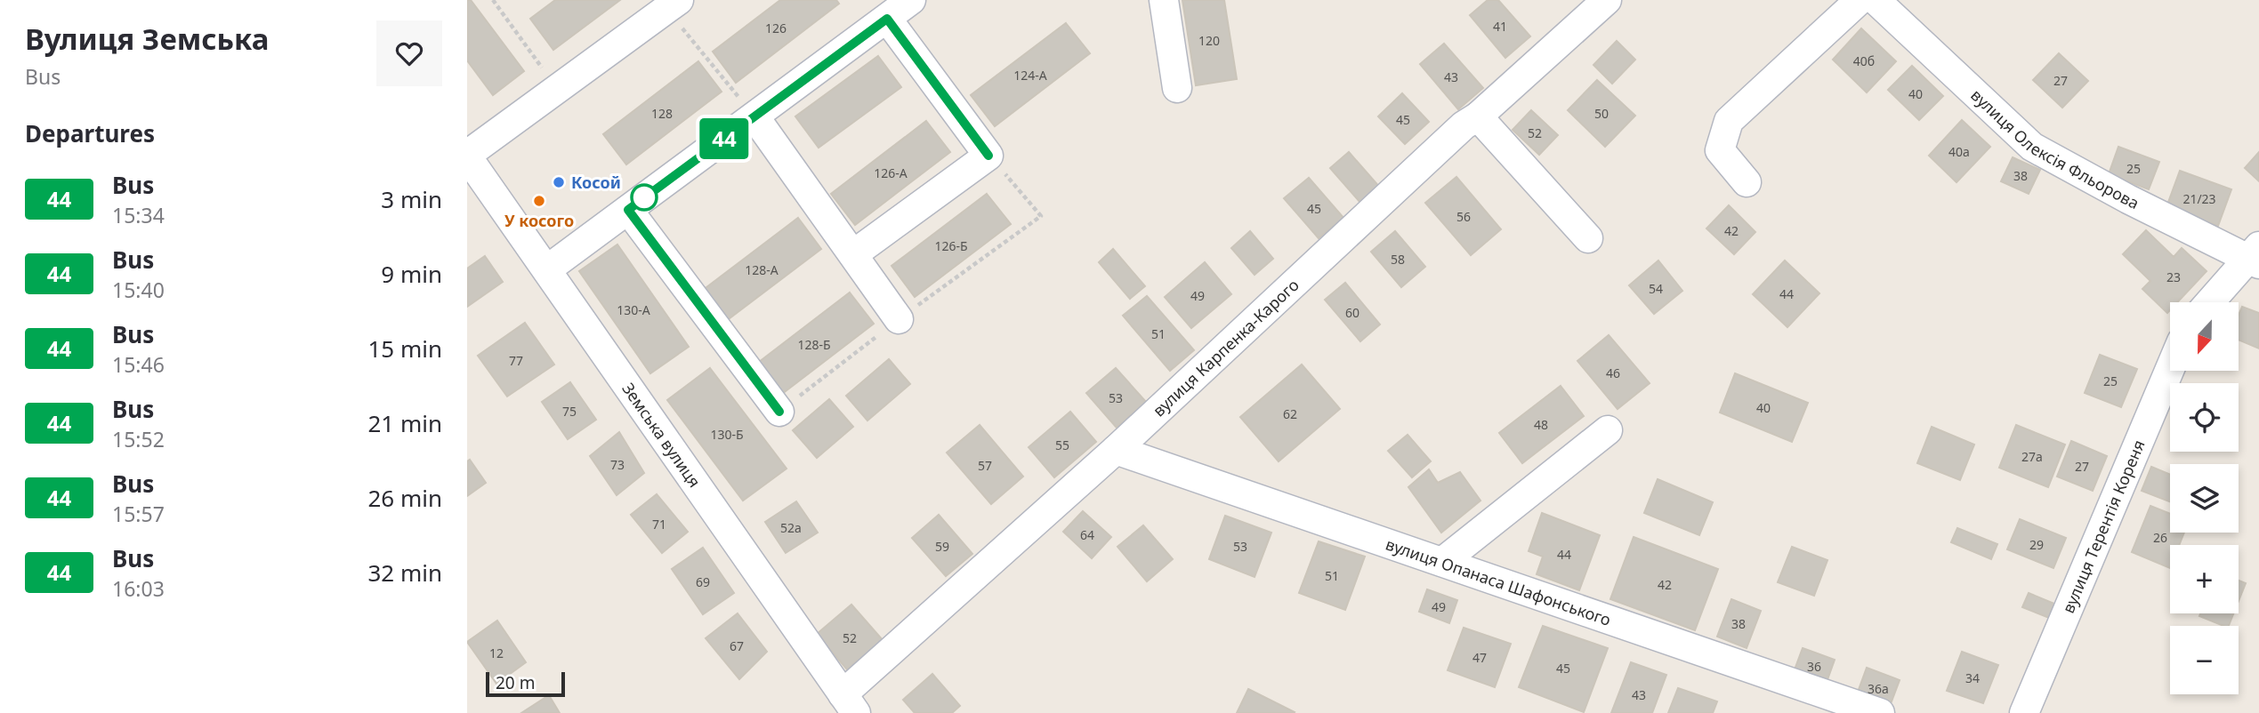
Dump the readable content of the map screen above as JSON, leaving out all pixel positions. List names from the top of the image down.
{
  "streets": {
    "street": [
      "вулиця Олексія Фльорова",
      "вулиця Карпенка-Карого",
      "Земська вулиця",
      "вулиця Терентія Кореня",
      "вулиця Опанаса Шафонського"
    ]
  },
  "crossings": [
    ["вулиця Карпенка-Карого", "Земська вулиця"],
    ["вулиця Карпенка-Карого", "вулиця Опанаса Шафонського"]
  ],
  "places": ["Косой", "У косого"],
  "lines": ["bus line 44"],
  "house_numbers": [
    "41",
    "126",
    "120",
    "40б",
    "124-А",
    "43",
    "27",
    "40",
    "128",
    "50",
    "45",
    "52",
    "40а",
    "25",
    "126-А",
    "38",
    "21/23",
    "45",
    "56",
    "42",
    "126-Б",
    "58",
    "128-А",
    "23",
    "54",
    "44",
    "49",
    "130-А",
    "60",
    "51",
    "128-Б",
    "77",
    "46",
    "25",
    "53",
    "40",
    "75",
    "62",
    "48",
    "130-Б",
    "55",
    "27а",
    "73",
    "57",
    "27",
    "71",
    "52а",
    "64",
    "26",
    "29",
    "59",
    "53",
    "44",
    "51",
    "69",
    "42",
    "49",
    "38",
    "52",
    "67",
    "12",
    "47",
    "36",
    "45",
    "34",
    "36а",
    "43"
  ],
  "scale_bar": "20 m",
  "north": "bottom",
  "page": {
    "heading": [
      ["Вулиця Земська", "Bus"],
      "Departures"
    ],
    "on_map": "44",
    "list": [
      {
        "mark": "44",
        "name": "Bus",
        "note": "15:34",
        "value": "3 min"
      },
      {
        "mark": "44",
        "name": "Bus",
        "note": "15:40",
        "value": "9 min"
      },
      {
        "mark": "44",
        "name": "Bus",
        "note": "15:46",
        "value": "15 min"
      },
      {
        "mark": "44",
        "name": "Bus",
        "note": "15:52",
        "value": "21 min"
      },
      {
        "mark": "44",
        "name": "Bus",
        "note": "15:57",
        "value": "26 min"
      },
      {
        "mark": "44",
        "name": "Bus",
        "note": "16:03",
        "value": "32 min"
      }
    ],
    "map_buttons": ["+", "−"],
    "scale": "20 m"
  }
}
